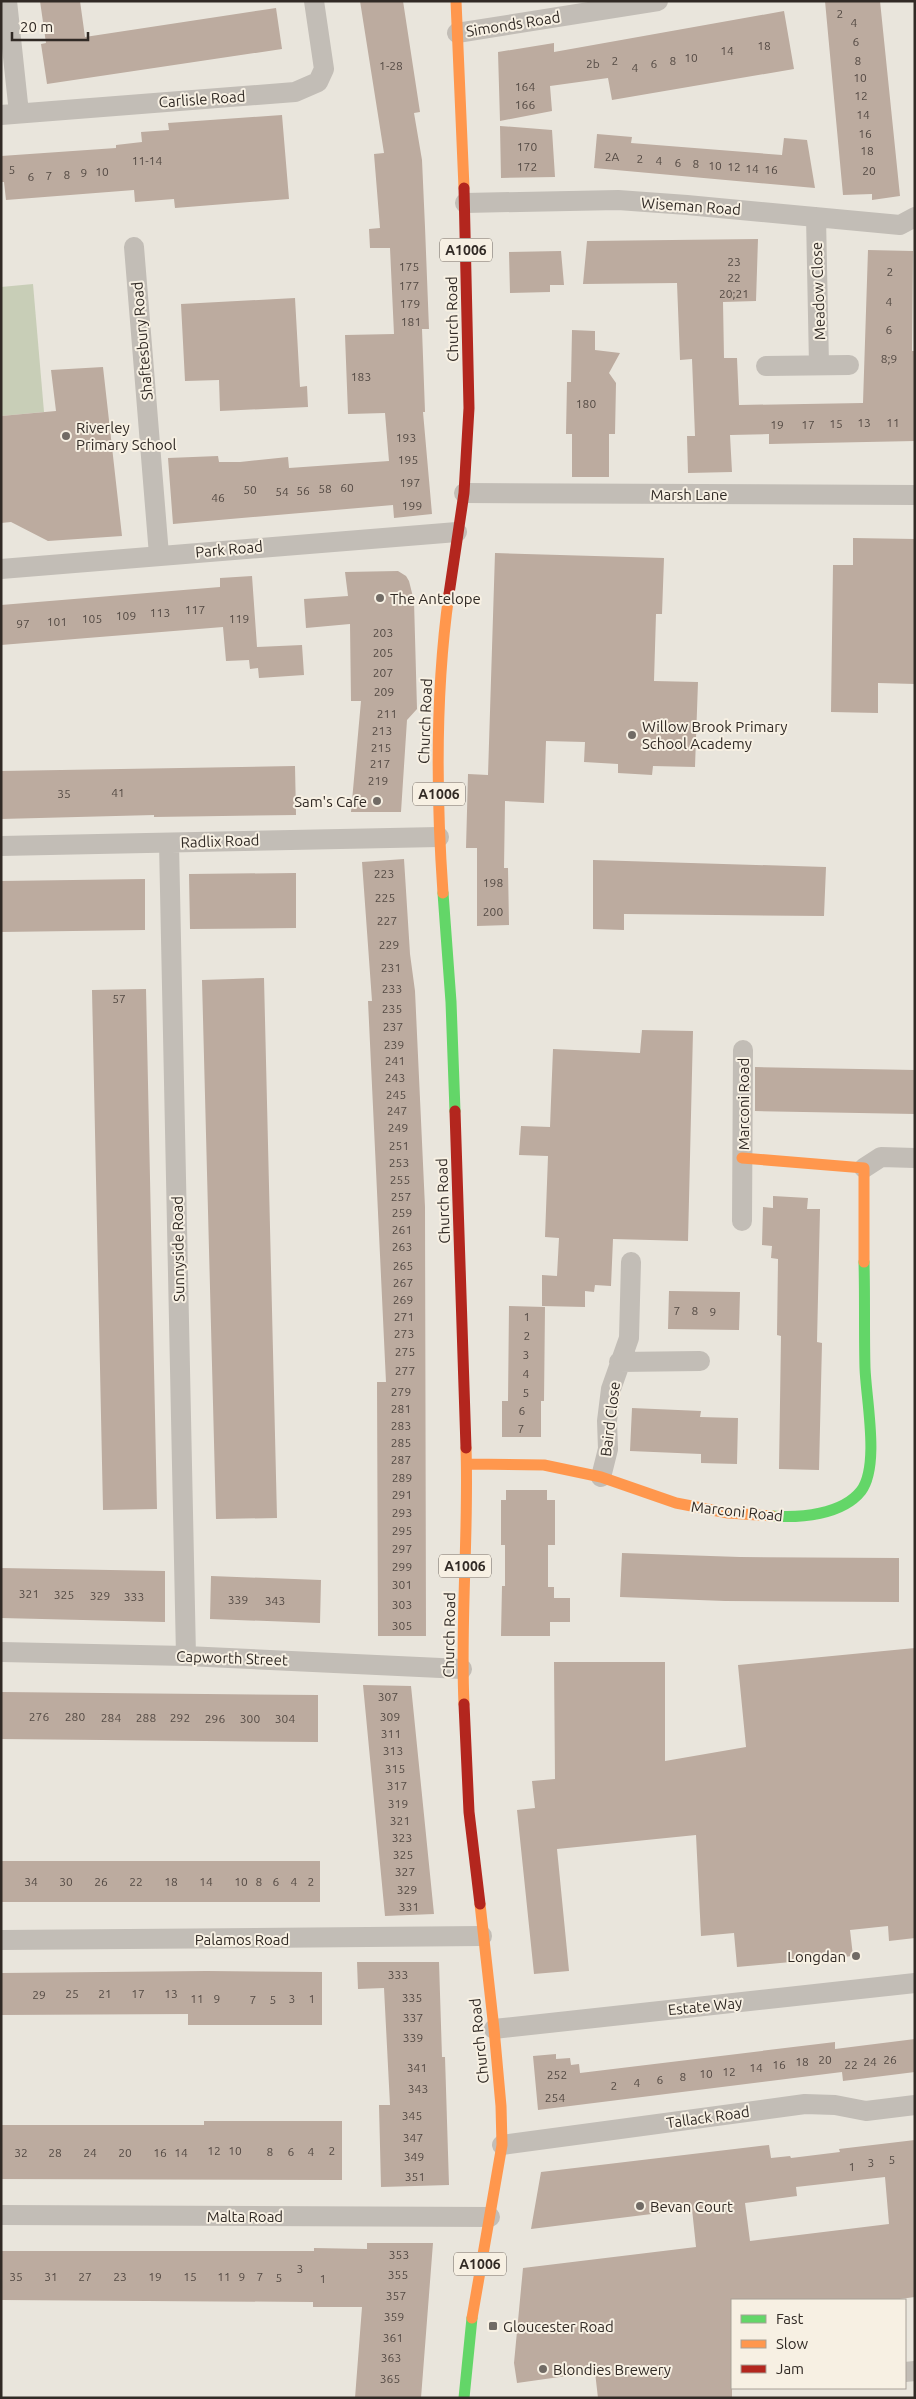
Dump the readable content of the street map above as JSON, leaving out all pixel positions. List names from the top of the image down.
{
  "streets": {
    "main road": ["A1006", "Church Road", "Marconi Road"],
    "street": [
      "Simonds Road",
      "Carlisle Road",
      "Wiseman Road",
      "Meadow Close",
      "Shaftesbury Road",
      "Marsh Lane",
      "Park Road",
      "Radlix Road",
      "Sunnyside Road",
      "Baird Close",
      "Capworth Street",
      "Palamos Road",
      "Estate Way",
      "Tallack Road",
      "Malta Road"
    ]
  },
  "crossings": [
    ["Simonds Road", "Church Road"],
    ["Wiseman Road", "Meadow Close"],
    ["Wiseman Road", "Church Road"],
    ["Church Road", "Marsh Lane"],
    ["Church Road", "Park Road"],
    ["Church Road", "Radlix Road"],
    ["Church Road", "Marconi Road"],
    ["Church Road", "Capworth Street"],
    ["Church Road", "Palamos Road"],
    ["Church Road", "Estate Way"],
    ["Church Road", "Tallack Road"],
    ["Church Road", "Malta Road"],
    ["Shaftesbury Road", "Park Road"],
    ["Radlix Road", "Sunnyside Road"],
    ["Marconi Road", "Baird Close"],
    ["Sunnyside Road", "Capworth Street"]
  ],
  "places": {
    "other": [
      "Riverley Primary School",
      "The Antelope",
      "Willow Brook Primary School Academy",
      "Sam's Cafe",
      "Longdan",
      "Bevan Court",
      "Blondies Brewery"
    ],
    "transit": ["Gloucester Road"]
  },
  "house_numbers": [
    "2",
    "4",
    "6",
    "18",
    "14",
    "10",
    "2",
    "8",
    "8",
    "2b",
    "6",
    "1-28",
    "4",
    "10",
    "164",
    "12",
    "166",
    "14",
    "16",
    "170",
    "18",
    "2A",
    "2",
    "11-14",
    "4",
    "6",
    "8",
    "10",
    "172",
    "12",
    "14",
    "5",
    "16",
    "20",
    "10",
    "9",
    "8",
    "7",
    "6",
    "23",
    "175",
    "2",
    "22",
    "177",
    "20;21",
    "4",
    "179",
    "181",
    "6",
    "8;9",
    "183",
    "180",
    "13",
    "11",
    "15",
    "19",
    "17",
    "193",
    "195",
    "197",
    "60",
    "58",
    "50",
    "56",
    "54",
    "46",
    "199",
    "117",
    "113",
    "109",
    "105",
    "119",
    "101",
    "97",
    "203",
    "205",
    "207",
    "209",
    "211",
    "213",
    "215",
    "217",
    "219",
    "41",
    "35",
    "223",
    "198",
    "225",
    "200",
    "227",
    "229",
    "231",
    "233",
    "57",
    "235",
    "237",
    "239",
    "241",
    "243",
    "245",
    "247",
    "249",
    "251",
    "253",
    "255",
    "257",
    "259",
    "261",
    "263",
    "265",
    "267",
    "269",
    "7",
    "8",
    "9",
    "271",
    "1",
    "273",
    "2",
    "275",
    "3",
    "277",
    "4",
    "279",
    "5",
    "281",
    "6",
    "283",
    "7",
    "285",
    "287",
    "289",
    "291",
    "293",
    "295",
    "297",
    "299",
    "301",
    "321",
    "325",
    "329",
    "333",
    "339",
    "343",
    "303",
    "305",
    "307",
    "276",
    "280",
    "309",
    "284",
    "288",
    "292",
    "296",
    "300",
    "304",
    "311",
    "313",
    "315",
    "317",
    "319",
    "321",
    "323",
    "325",
    "327",
    "34",
    "30",
    "26",
    "22",
    "18",
    "14",
    "10",
    "8",
    "6",
    "4",
    "2",
    "329",
    "331",
    "333",
    "25",
    "21",
    "17",
    "13",
    "29",
    "335",
    "11",
    "9",
    "3",
    "1",
    "7",
    "5",
    "337",
    "339",
    "20",
    "26",
    "18",
    "24",
    "16",
    "22",
    "341",
    "14",
    "12",
    "10",
    "252",
    "8",
    "6",
    "4",
    "2",
    "343",
    "254",
    "345",
    "347",
    "12",
    "10",
    "2",
    "8",
    "6",
    "4",
    "32",
    "28",
    "24",
    "20",
    "16",
    "14",
    "349",
    "5",
    "3",
    "1",
    "351",
    "353",
    "3",
    "355",
    "35",
    "31",
    "27",
    "23",
    "19",
    "15",
    "11",
    "9",
    "7",
    "5",
    "1",
    "357",
    "359",
    "361",
    "363",
    "365"
  ],
  "legend": ["Fast", "Slow", "Jam"],
  "scale_bar": "20 m"
}
